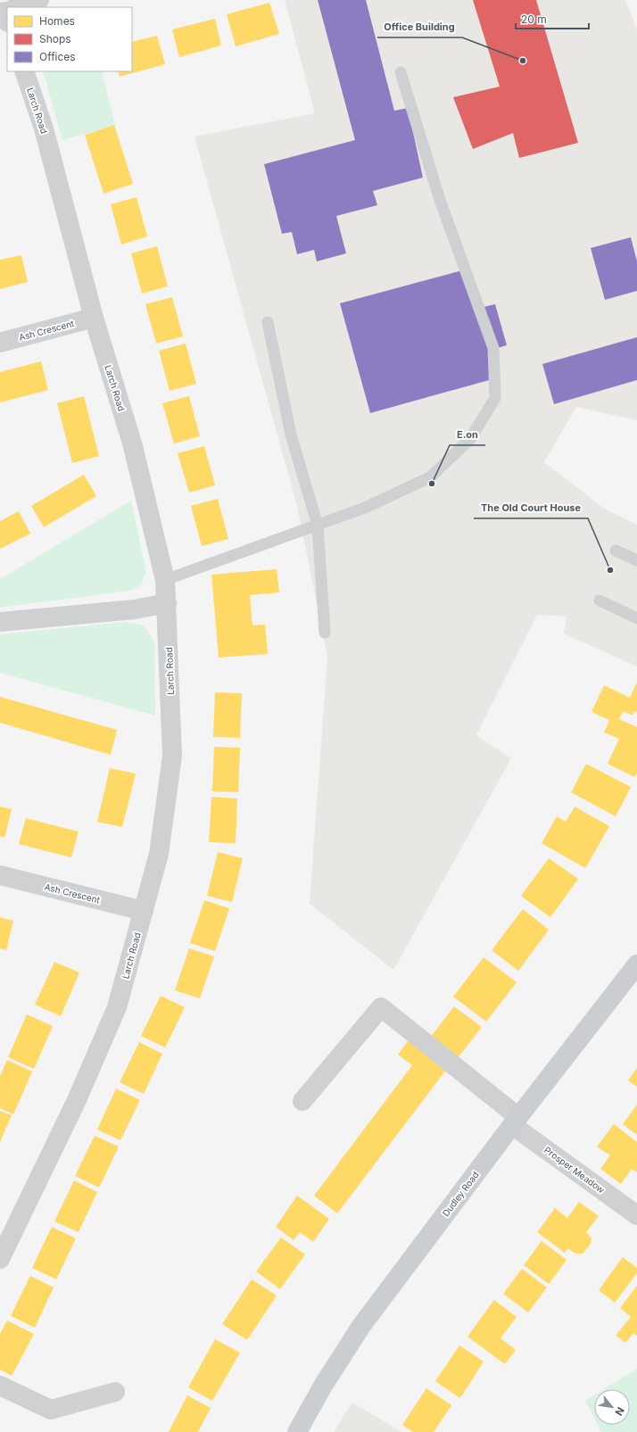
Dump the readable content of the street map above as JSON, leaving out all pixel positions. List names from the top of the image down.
{
  "streets": {
    "main road": ["Dudley Road"],
    "street": ["Larch Road", "Ash Crescent", "Prosper Meadow"]
  },
  "crossings": [
    ["Larch Road", "Ash Crescent"],
    ["Prosper Meadow", "Dudley Road"]
  ],
  "places": ["Office Building", "E.on", "The Old Court House"],
  "legend": ["Homes", "Shops", "Offices"],
  "scale_bar": "20 m",
  "north": "bottom right"
}
